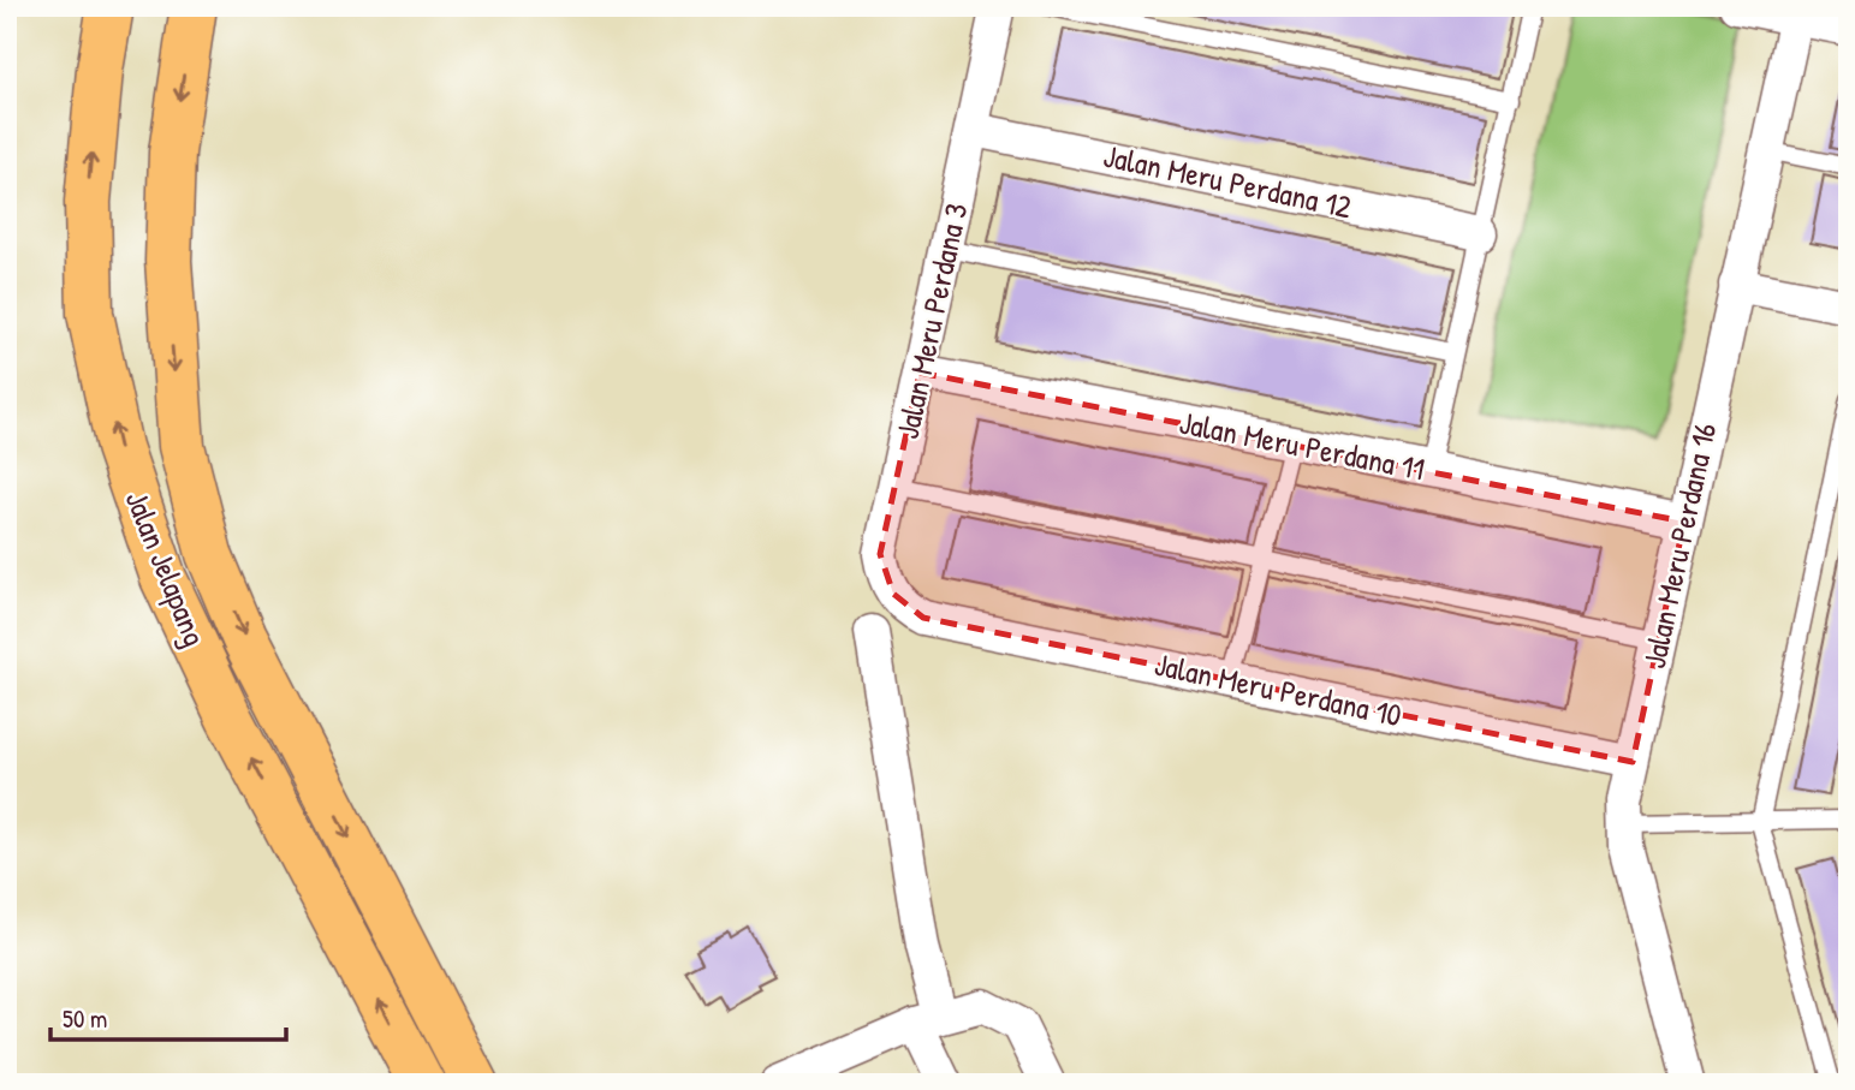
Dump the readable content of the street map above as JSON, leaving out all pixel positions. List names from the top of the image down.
{
  "streets": {
    "main road": ["Jalan Jelapang"],
    "street": [
      "Jalan Meru Perdana 12",
      "Jalan Meru Perdana 3",
      "Jalan Meru Perdana 11",
      "Jalan Meru Perdana 16",
      "Jalan Meru Perdana 10"
    ]
  },
  "crossings": [
    ["Jalan Meru Perdana 12", "Jalan Meru Perdana 3"],
    ["Jalan Meru Perdana 3", "Jalan Meru Perdana 11"],
    ["Jalan Meru Perdana 3", "Jalan Meru Perdana 10"],
    ["Jalan Meru Perdana 11", "Jalan Meru Perdana 16"],
    ["Jalan Meru Perdana 16", "Jalan Meru Perdana 10"]
  ],
  "scale_bar": "50 m"
}
